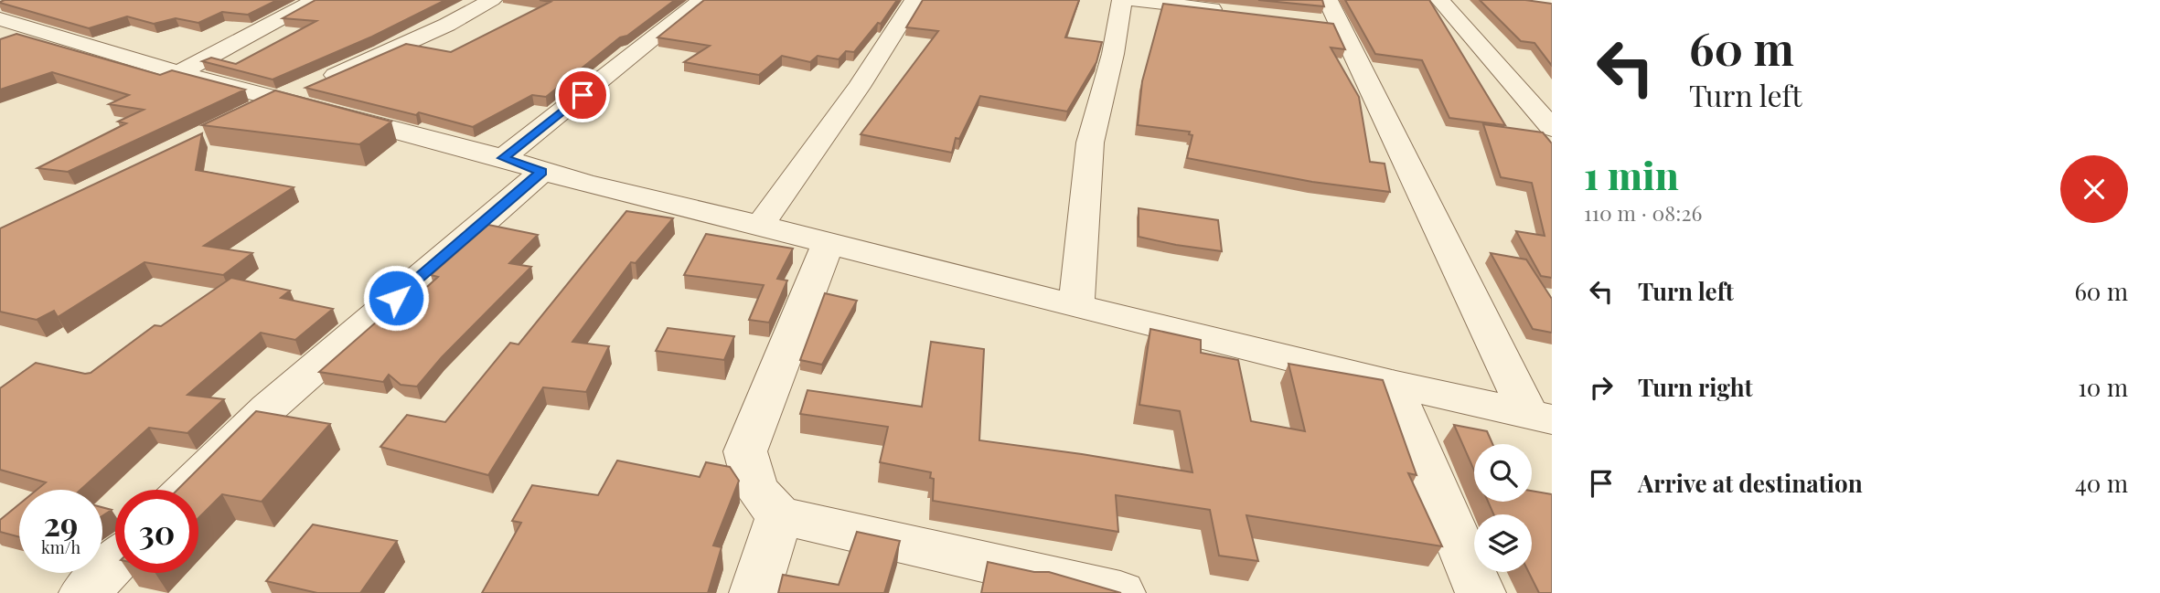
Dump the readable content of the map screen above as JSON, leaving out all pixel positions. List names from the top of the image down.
{
  "page": {
    "turn": ["60 m", "Turn left"],
    "heading": ["1 min", "110 m · 08:26"],
    "list": [
      {
        "name": "Turn left",
        "value": "60 m"
      },
      {
        "name": "Turn right",
        "value": "10 m"
      },
      {
        "name": "Arrive at destination",
        "value": "40 m"
      }
    ],
    "speed": "29 km/h",
    "limit": "30"
  }
}
